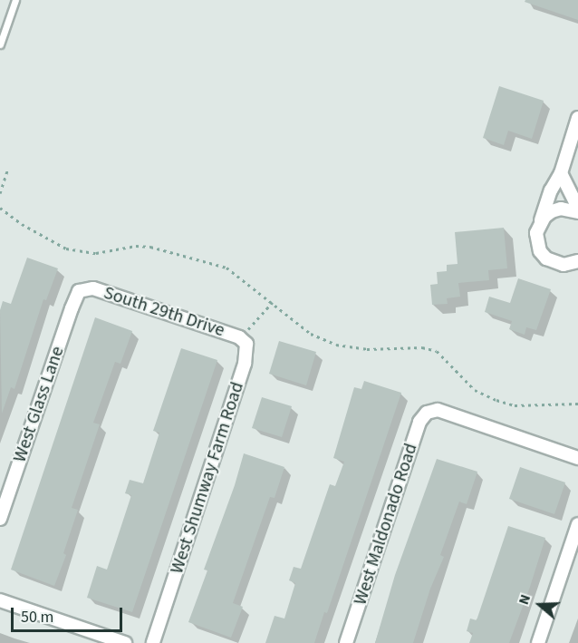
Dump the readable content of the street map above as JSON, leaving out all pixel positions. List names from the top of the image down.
{
  "streets": {
    "street": [
      "South 29th Drive",
      "West Glass Lane",
      "West Shumway Farm Road",
      "West Maldonado Road"
    ]
  },
  "crossings": [
    ["South 29th Drive", "West Glass Lane"],
    ["South 29th Drive", "West Shumway Farm Road"]
  ],
  "scale_bar": "50 m",
  "north": "left"
}
